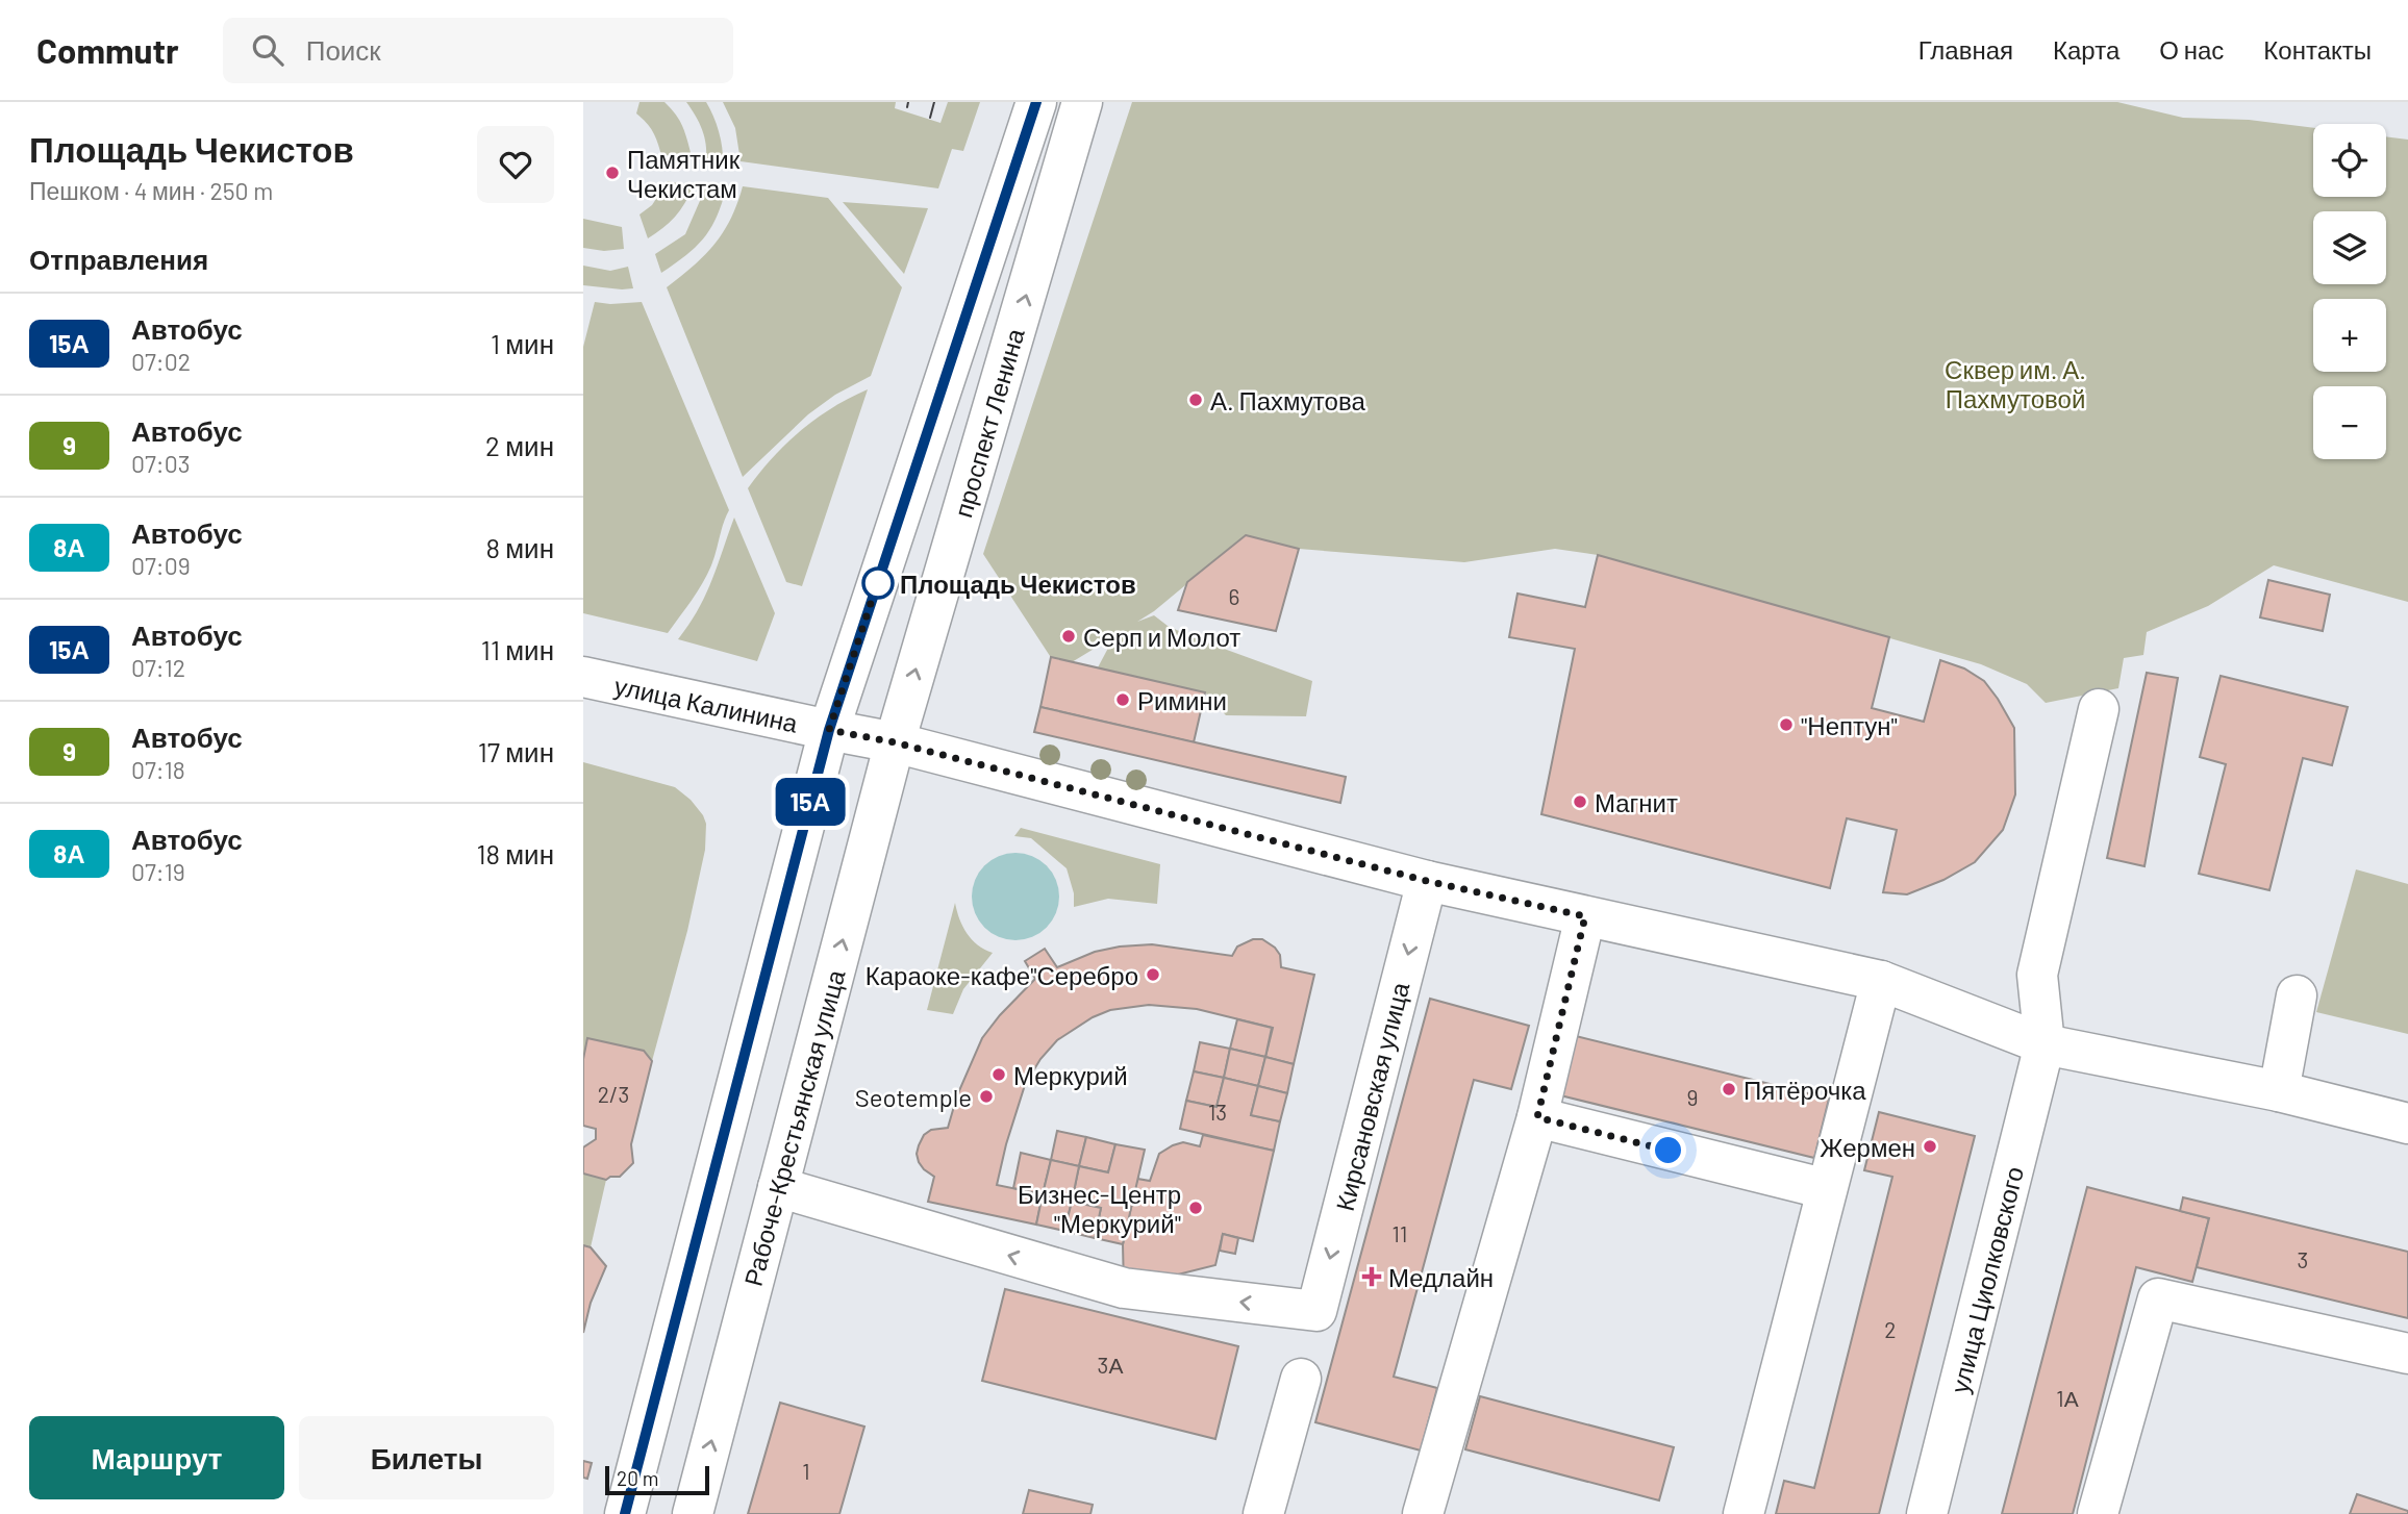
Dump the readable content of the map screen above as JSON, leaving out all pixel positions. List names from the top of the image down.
{
  "streets": {
    "main road": [
      "проспект Ленина",
      "улица Калинина",
      "Кирсановская улица",
      "Рабоче-Крестьянская улица",
      "улица Циолковского"
    ]
  },
  "crossings": [
    ["проспект Ленина", "улица Калинина"],
    ["проспект Ленина", "Рабоче-Крестьянская улица"],
    ["улица Калинина", "Кирсановская улица"],
    ["улица Калинина", "Рабоче-Крестьянская улица"],
    ["улица Калинина", "улица Циолковского"],
    ["Кирсановская улица", "Рабоче-Крестьянская улица"]
  ],
  "parks": ["Сквер им. А. Пахмутовой"],
  "places": {
    "other": [
      "Памятник Чекистам",
      "А. Пахмутова",
      "Площадь Чекистов",
      "Серп и Молот",
      "Римини",
      "\"Нептун\"",
      "Магнит",
      "Караоке-кафе\"Серебро",
      "Меркурий",
      "Пятёрочка",
      "Seotemple",
      "Жермен",
      "Бизнес-Центр \"Меркурий\""
    ],
    "health": ["Медлайн"]
  },
  "lines": ["bus line 15А"],
  "house_numbers": [
    "6",
    "2/3",
    "9",
    "13",
    "11",
    "3",
    "2",
    "3А",
    "1А",
    "1"
  ],
  "scale_bar": "20 m",
  "page": {
    "header": "Commutr",
    "search": "Поиск",
    "nav": [
      "Главная",
      "Карта",
      "О нас",
      "Контакты"
    ],
    "heading": [
      ["Площадь Чекистов", "Пешком · 4 мин · 250 m"],
      "Отправления"
    ],
    "on_map": "15А",
    "map_buttons": ["+", "−"],
    "list": [
      {
        "mark": "15А",
        "name": "Автобус",
        "note": "07:02",
        "value": "1 мин"
      },
      {
        "mark": "9",
        "name": "Автобус",
        "note": "07:03",
        "value": "2 мин"
      },
      {
        "mark": "8А",
        "name": "Автобус",
        "note": "07:09",
        "value": "8 мин"
      },
      {
        "mark": "15А",
        "name": "Автобус",
        "note": "07:12",
        "value": "11 мин"
      },
      {
        "mark": "9",
        "name": "Автобус",
        "note": "07:18",
        "value": "17 мин"
      },
      {
        "mark": "8А",
        "name": "Автобус",
        "note": "07:19",
        "value": "18 мин"
      }
    ],
    "buttons": ["Маршрут", "Билеты"],
    "scale": "20 m"
  }
}
